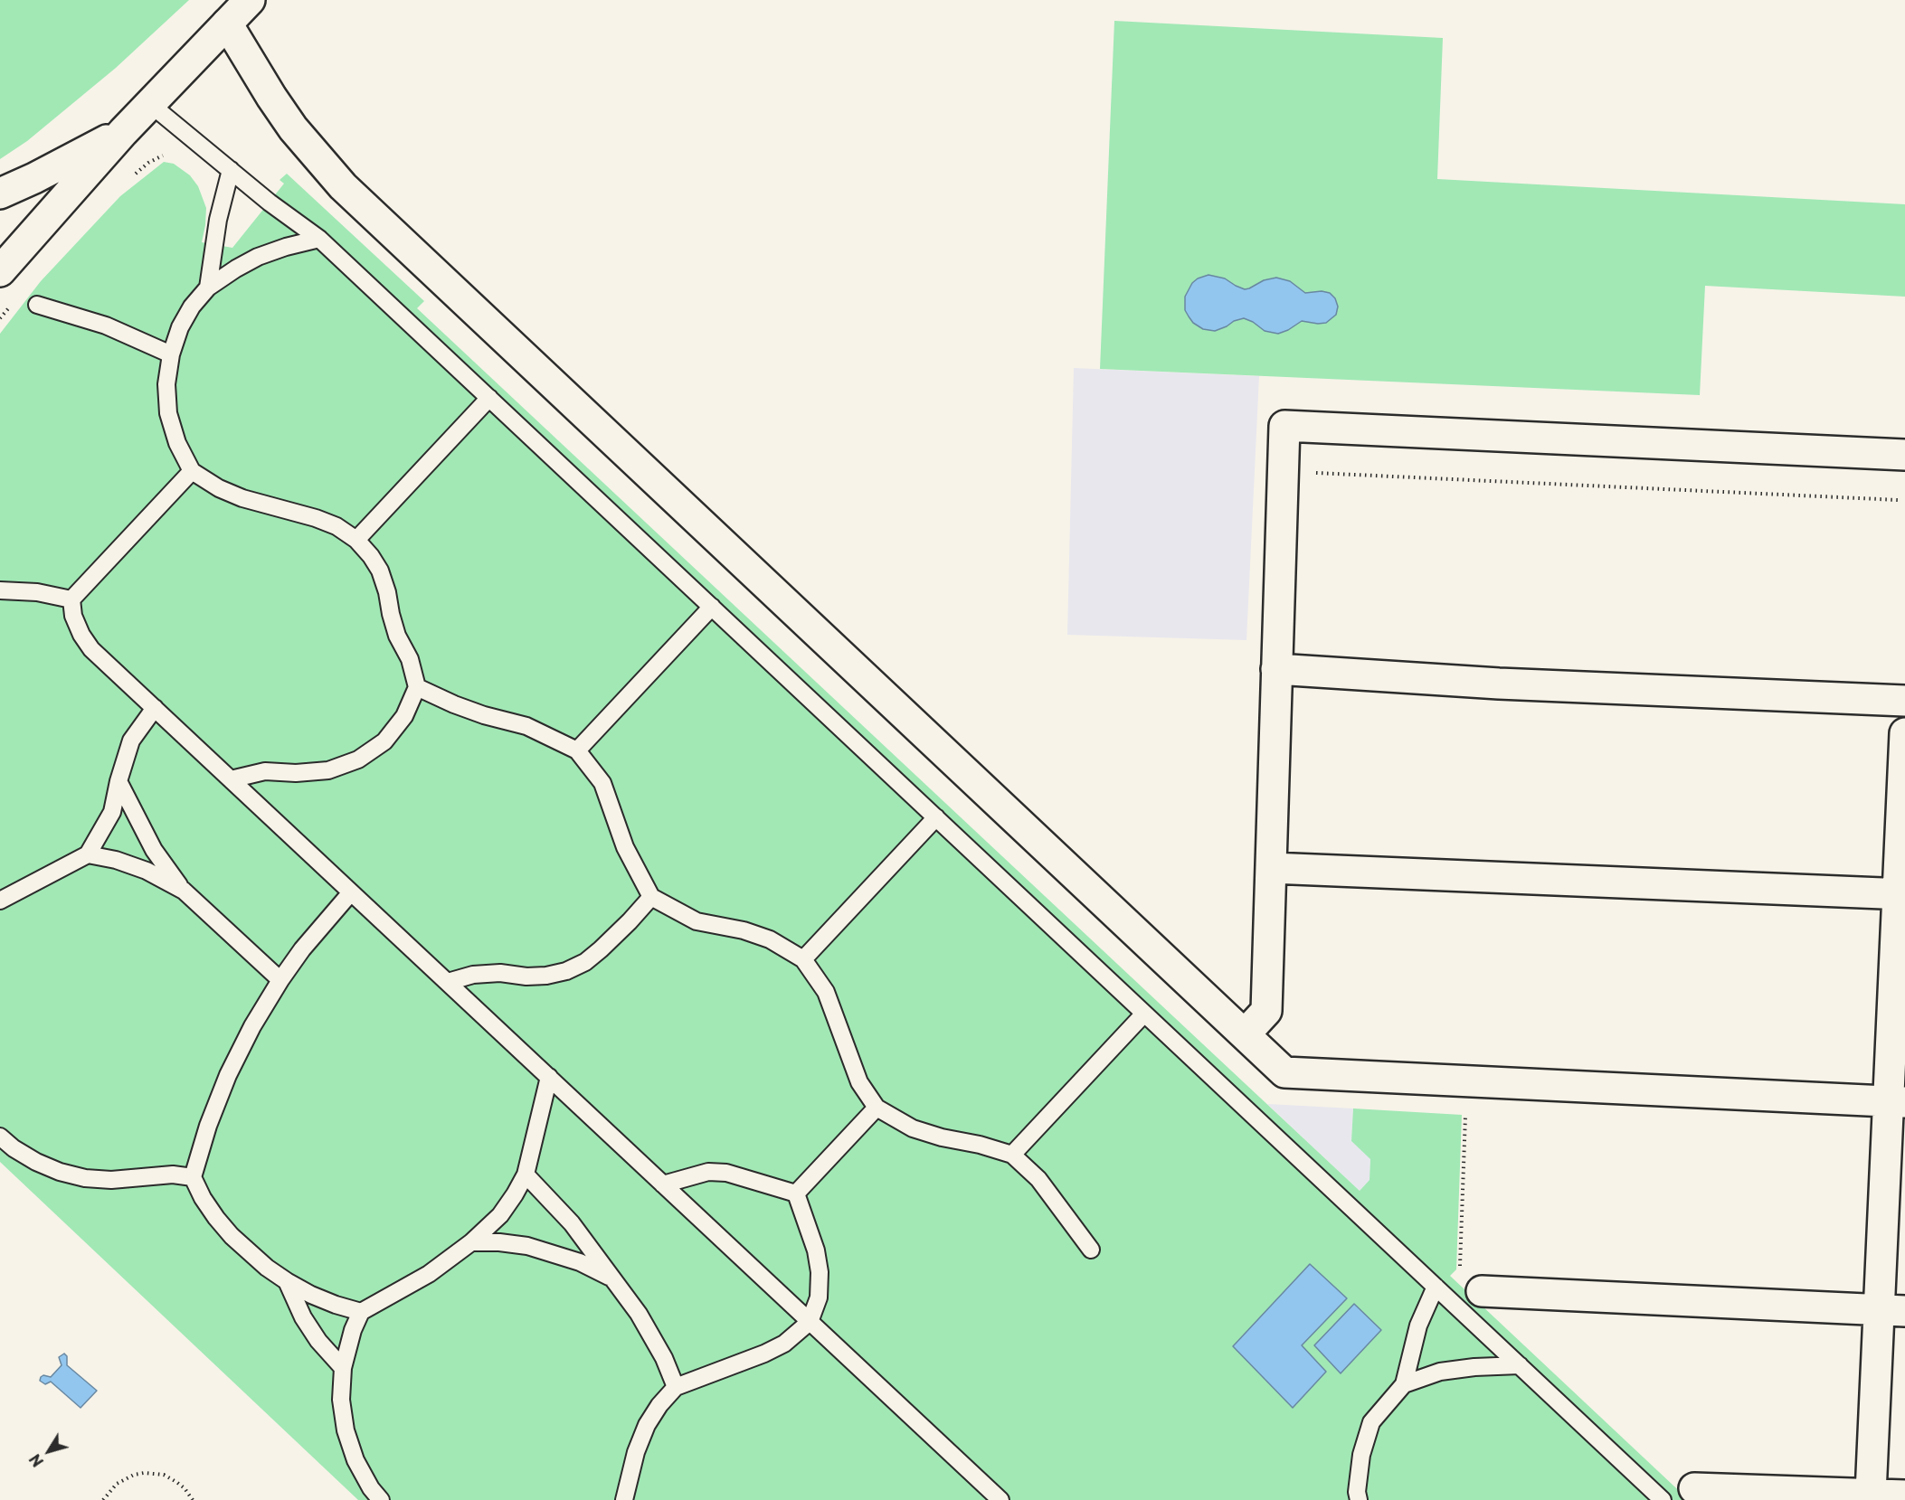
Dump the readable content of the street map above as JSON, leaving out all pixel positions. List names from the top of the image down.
{
  "north": "bottom left"
}
